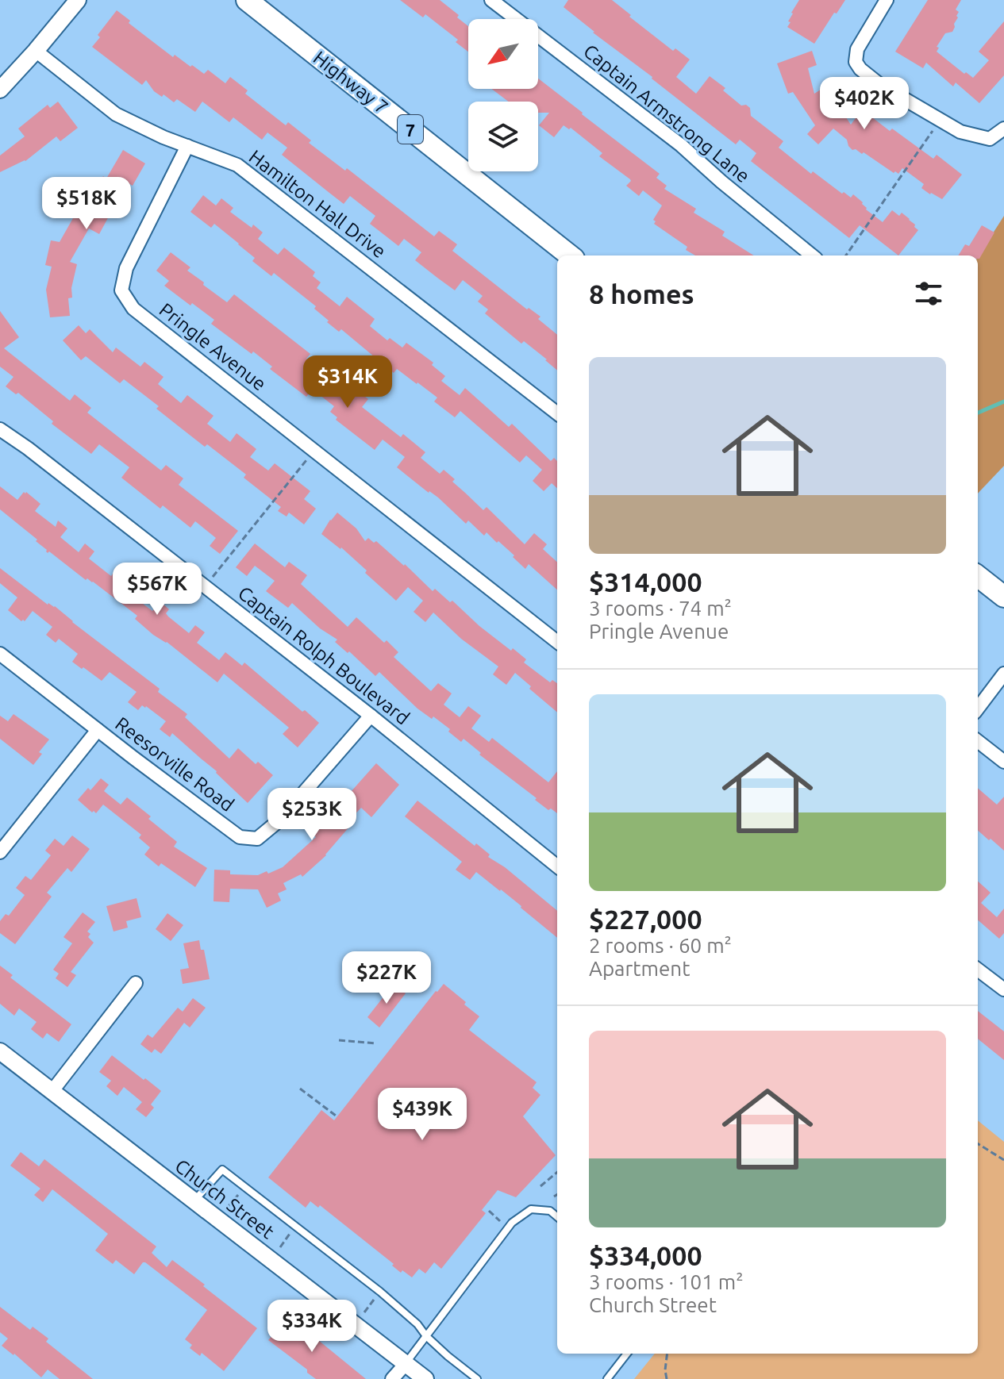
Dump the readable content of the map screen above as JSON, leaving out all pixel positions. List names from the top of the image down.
{
  "streets": {
    "main road": ["Highway 7", "7"],
    "street": [
      "Captain Armstrong Lane",
      "Hamilton Hall Drive",
      "Pringle Avenue",
      "Captain Rolph Boulevard",
      "Reesorville Road",
      "Church Street"
    ]
  },
  "crossings": [
    ["Hamilton Hall Drive", "Pringle Avenue"],
    ["Captain Rolph Boulevard", "Reesorville Road"]
  ],
  "north": "bottom left",
  "page": {
    "price": [
      "$402K",
      "$518K",
      "$314K",
      "$567K",
      "$253K",
      "$227K",
      "$439K",
      "$334K"
    ],
    "heading": "8 homes",
    "list": [
      {
        "name": "$314,000",
        "note": "3 rooms · 74 m² · Pringle Avenue"
      },
      {
        "name": "$227,000",
        "note": "2 rooms · 60 m² · Apartment"
      },
      {
        "name": "$334,000",
        "note": "3 rooms · 101 m² · Church Street"
      }
    ]
  }
}
